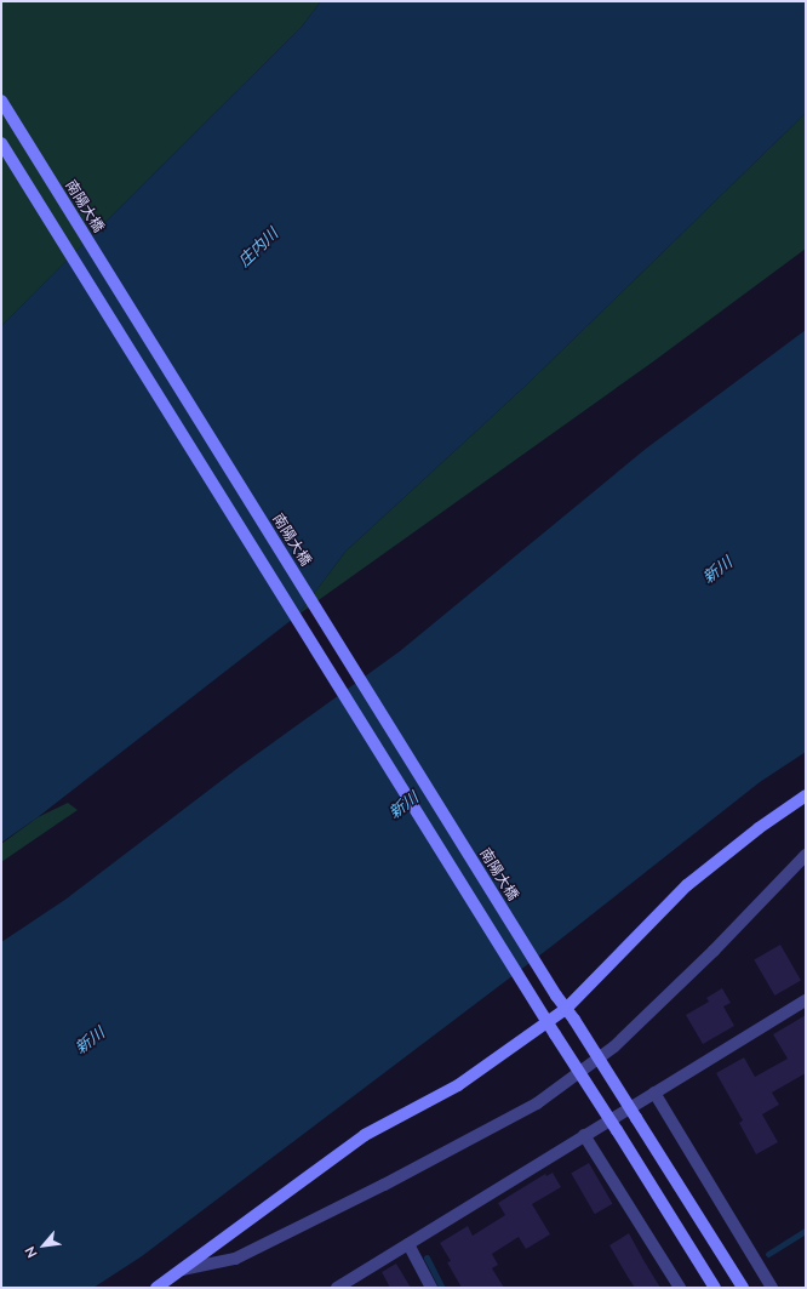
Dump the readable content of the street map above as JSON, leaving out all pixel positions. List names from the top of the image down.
{
  "streets": {
    "street": ["南陽大橋"]
  },
  "water": ["庄内川", "新川"],
  "north": "bottom left"
}
